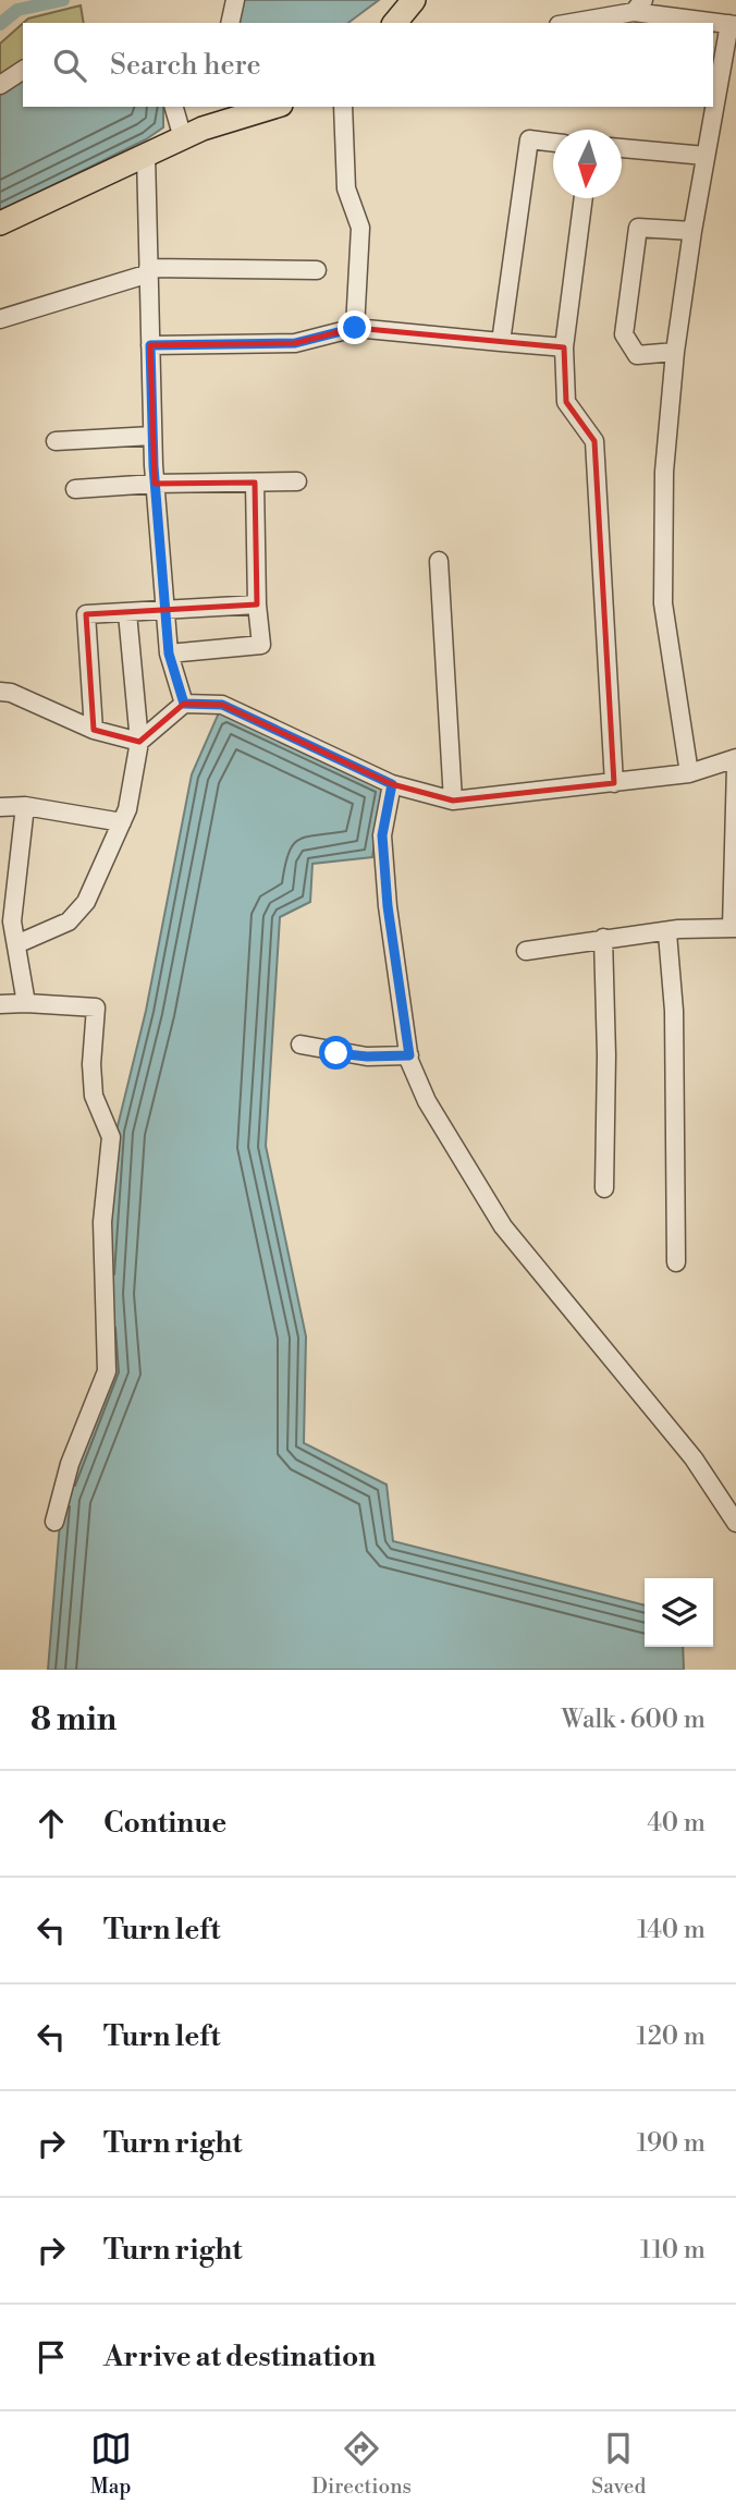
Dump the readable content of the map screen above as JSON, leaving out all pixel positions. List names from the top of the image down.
{
  "north": "bottom",
  "page": {
    "search": "Search here",
    "heading": ["8 min", "Walk · 600 m"],
    "list": [
      ["Continue", "40 m"],
      ["Turn left", "140 m"],
      ["Turn left", "120 m"],
      ["Turn right", "190 m"],
      ["Turn right", "110 m"],
      "Arrive at destination"
    ],
    "nav": ["Map", "Directions", "Saved"]
  }
}
